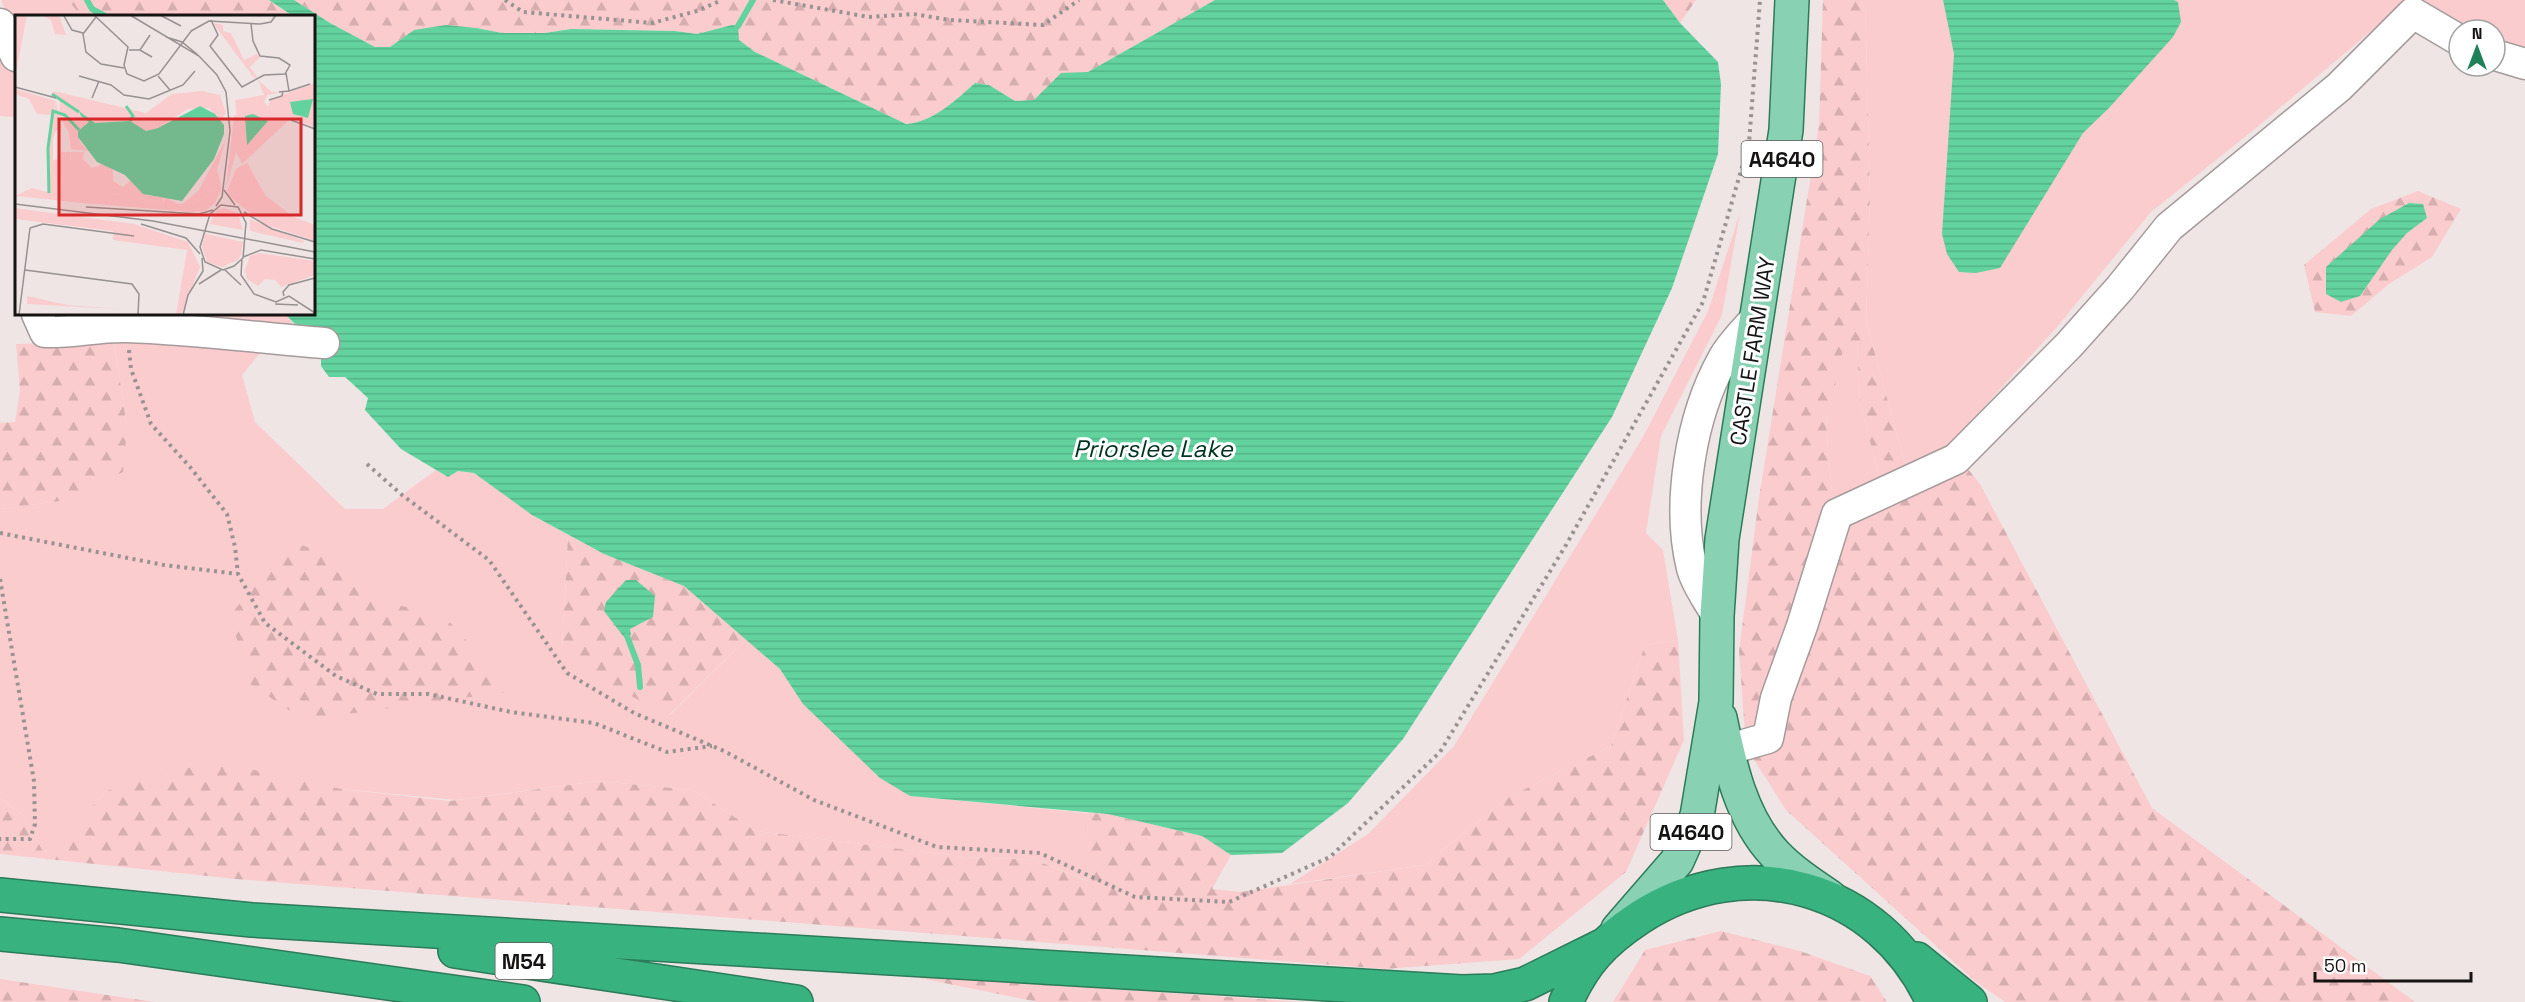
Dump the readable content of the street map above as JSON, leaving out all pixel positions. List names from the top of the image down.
{
  "streets": {
    "highway": ["M54"],
    "main road": ["A4640", "CASTLE FARM WAY"]
  },
  "water": ["Priorslee Lake"],
  "scale_bar": "50 m",
  "north": "top"
}
